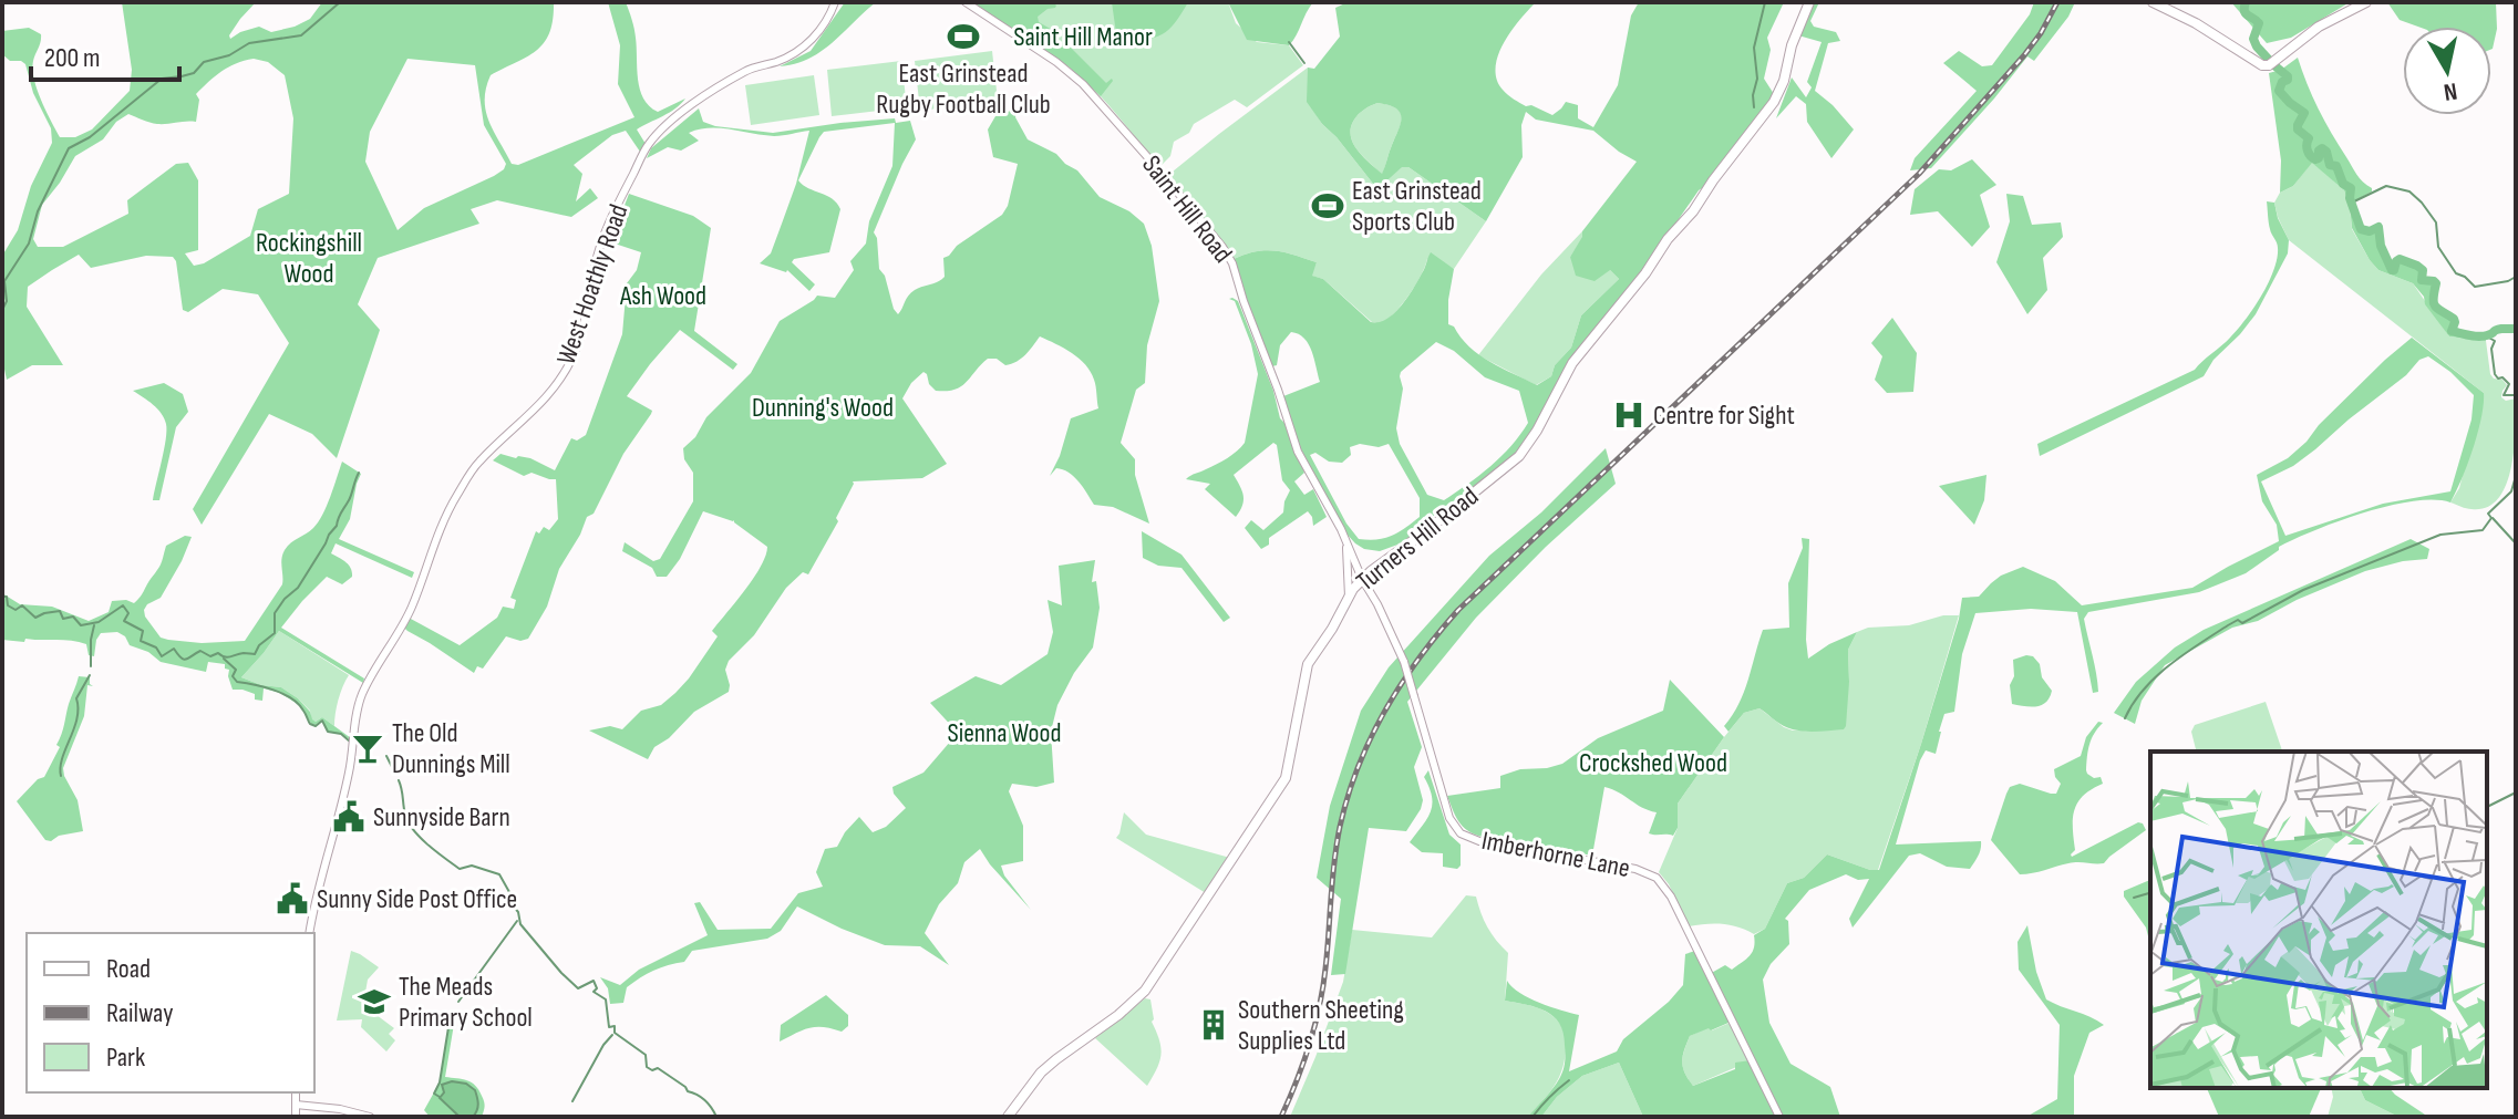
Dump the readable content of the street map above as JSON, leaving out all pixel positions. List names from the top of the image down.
{
  "streets": {
    "main road": ["Turners Hill Road"],
    "street": ["Saint Hill Road", "West Hoathly Road", "Imberhorne Lane"]
  },
  "crossings": [
    ["Saint Hill Road", "Turners Hill Road"],
    ["Saint Hill Road", "Imberhorne Lane"],
    ["Turners Hill Road", "Imberhorne Lane"]
  ],
  "parks": [
    "Saint Hill Manor",
    "Rockingshill Wood",
    "Ash Wood",
    "Dunning's Wood",
    "Sienna Wood",
    "Crockshed Wood"
  ],
  "places": {
    "sports": ["East Grinstead Rugby Football Club", "East Grinstead Sports Club"],
    "hospital": ["Centre for Sight"],
    "bar": ["The Old Dunnings Mill"],
    "public building": ["Sunnyside Barn", "Sunny Side Post Office"],
    "school or university": ["The Meads Primary School"],
    "building": ["Southern Sheeting Supplies Ltd"]
  },
  "legend": ["Road", "Railway", "Park"],
  "scale_bar": "200 m",
  "north": "bottom"
}
